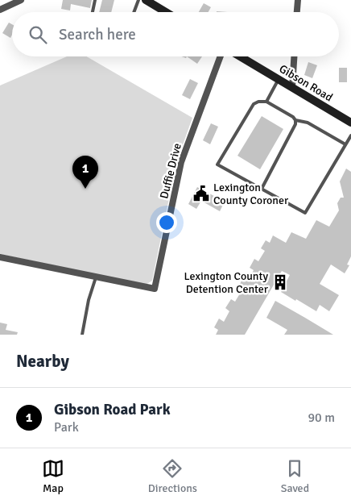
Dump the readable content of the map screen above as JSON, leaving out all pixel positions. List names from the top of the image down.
{
  "streets": {
    "street": ["Gibson Road", "Duffie Drive"]
  },
  "places": {
    "public building": ["Lexington County Coroner"],
    "building": ["Lexington County Detention Center"]
  },
  "page": {
    "search": "Search here",
    "pins": "1",
    "heading": "Nearby",
    "list": [
      {
        "mark": "1",
        "name": "Gibson Road Park",
        "note": "Park",
        "value": "90 m"
      }
    ],
    "nav": ["Map", "Directions", "Saved"]
  }
}
